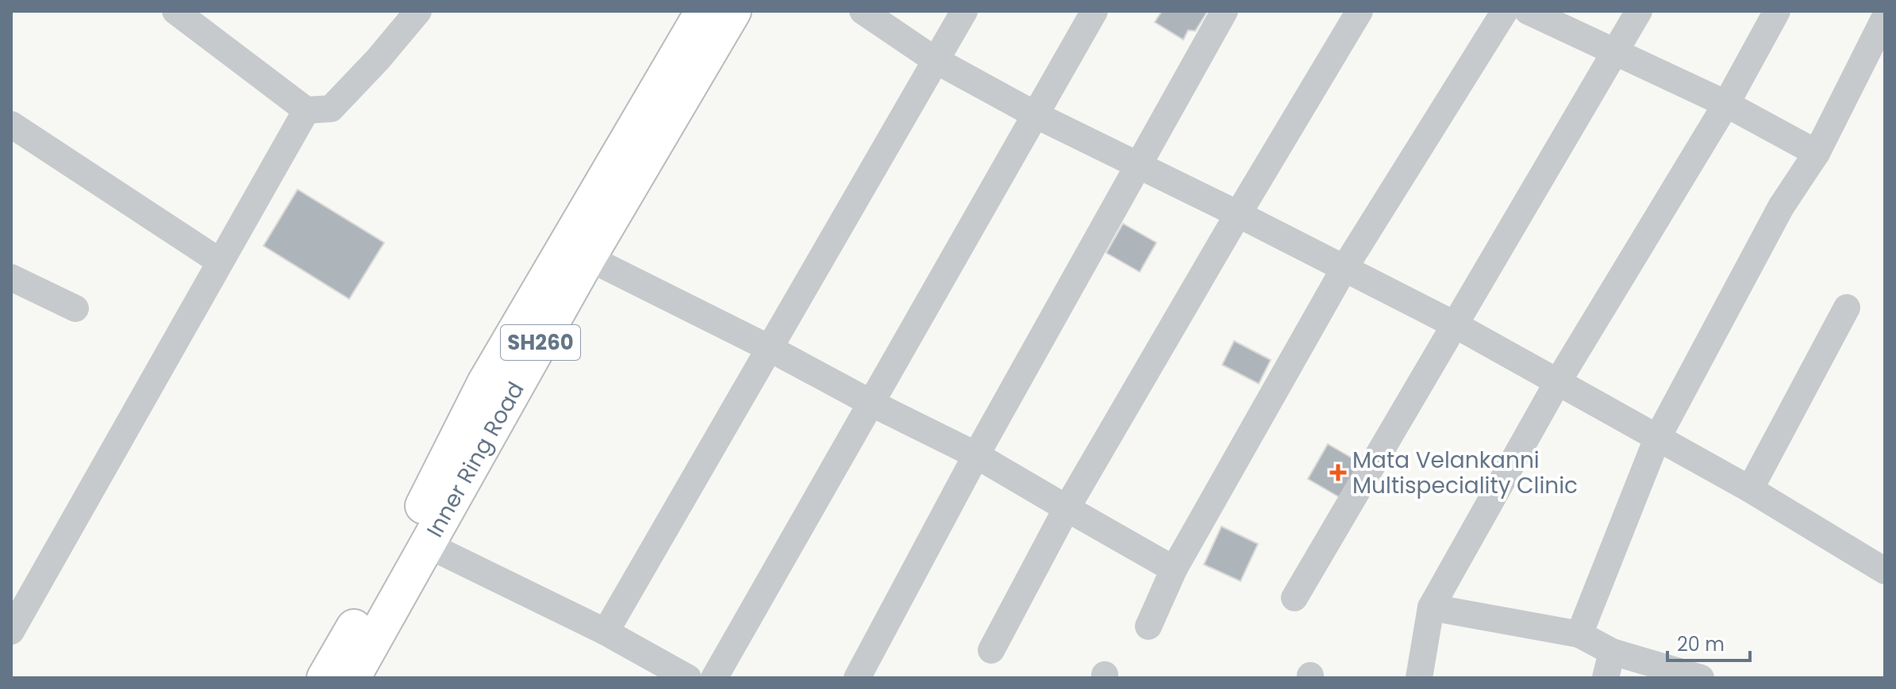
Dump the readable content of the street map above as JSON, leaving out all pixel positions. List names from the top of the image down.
{
  "streets": {
    "highway": ["SH260", "Inner Ring Road"]
  },
  "places": {
    "health": ["Mata Velankanni Multispeciality Clinic"]
  },
  "scale_bar": "20 m"
}
